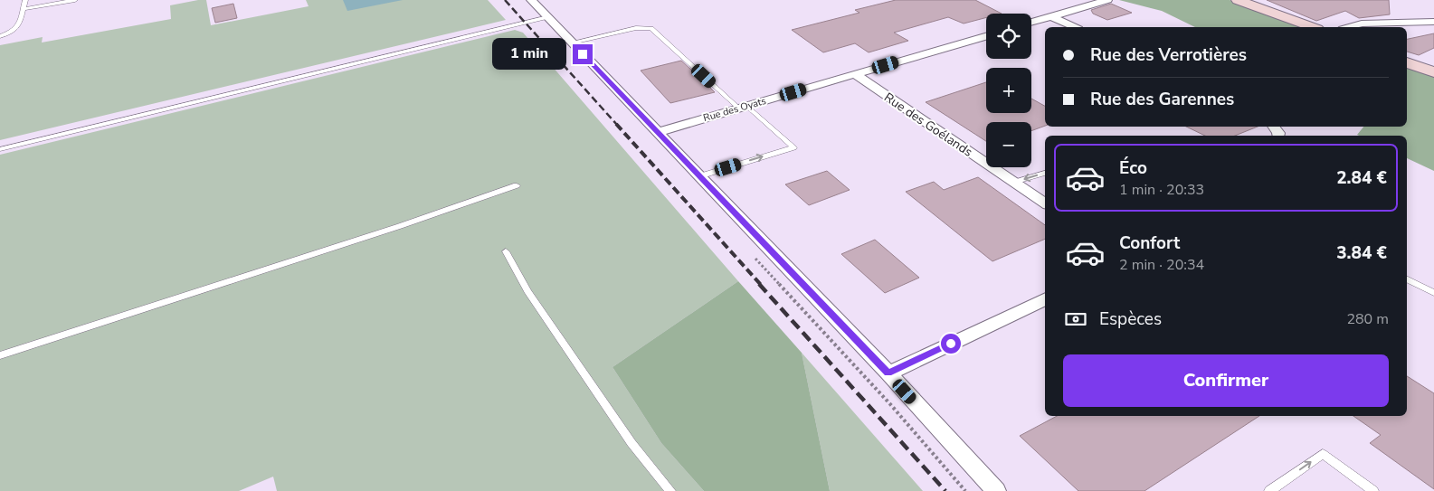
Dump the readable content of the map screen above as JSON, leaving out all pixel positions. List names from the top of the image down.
{
  "streets": {
    "street": ["Rue des Oyats", "Rue des Goélands"]
  },
  "crossings": [
    ["Rue des Oyats", "Rue des Goélands"]
  ],
  "page": {
    "map_buttons": ["+", "−"],
    "banner": ["Rue des Verrotières", "Rue des Garennes"],
    "bubble": "1 min",
    "list": [
      {
        "name": "Éco",
        "note": "1 min · 20:33",
        "value": "2.84 €"
      },
      {
        "name": "Confort",
        "note": "2 min · 20:34",
        "value": "3.84 €"
      }
    ],
    "pay": ["Espèces", "280 m"],
    "buttons": "Confirmer"
  }
}
